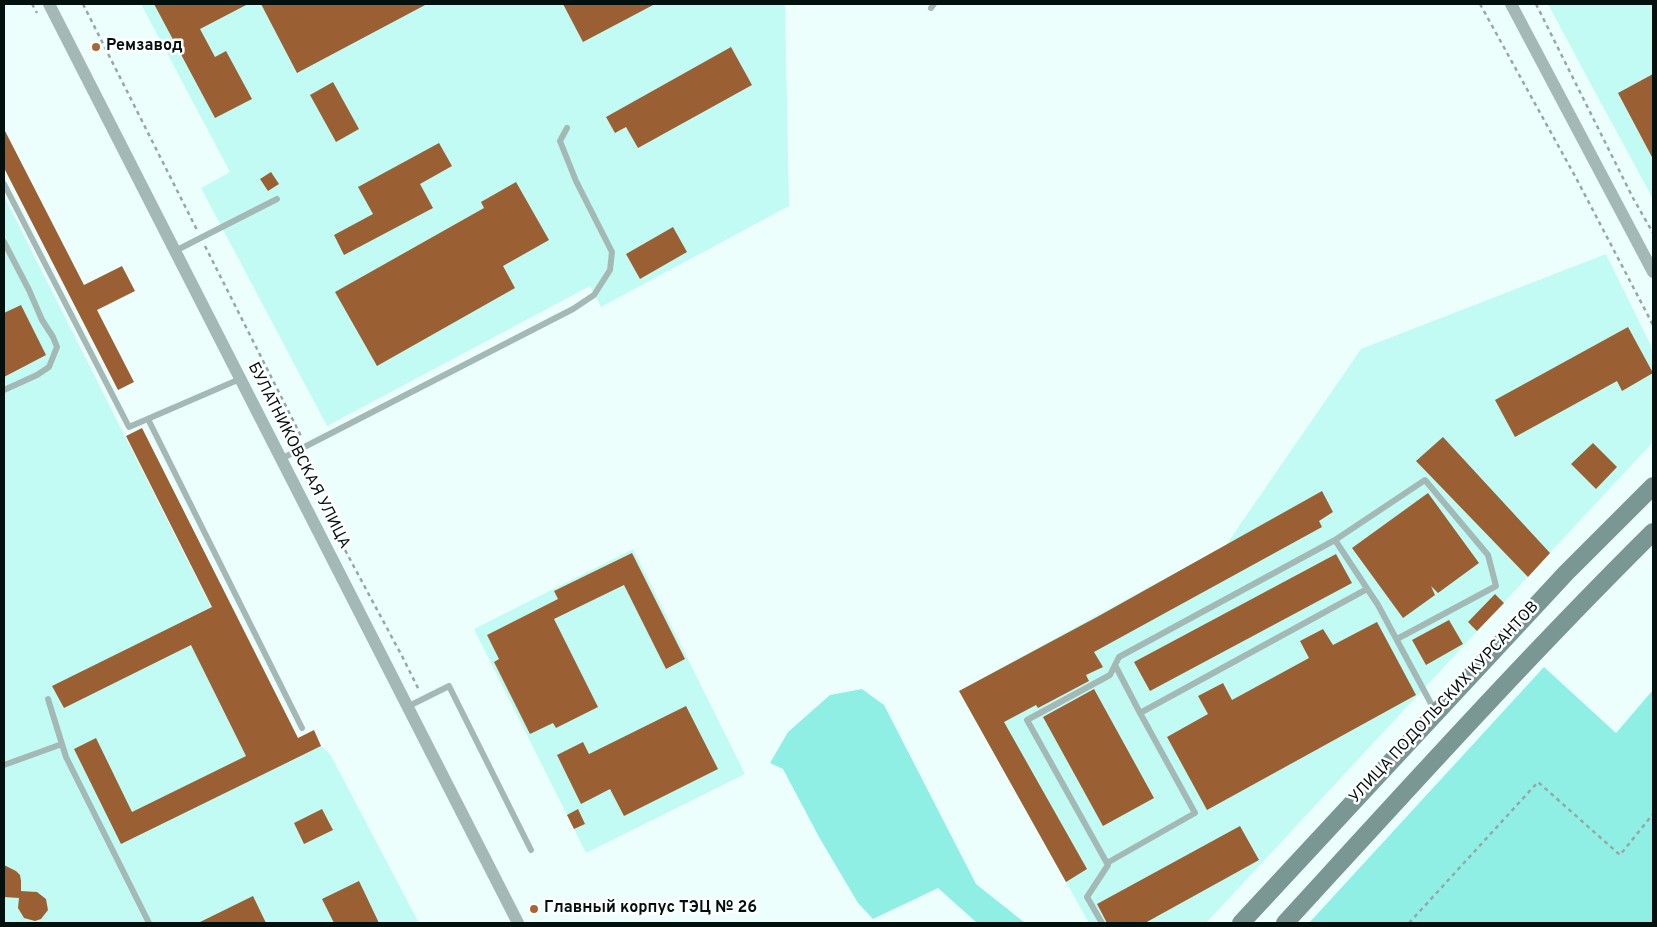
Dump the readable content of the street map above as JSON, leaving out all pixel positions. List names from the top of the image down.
{
  "streets": {
    "main road": ["УЛИЦА ПОДОЛЬСКИХ КУРСАНТОВ"],
    "street": ["БУЛАТНИКОВСКАЯ УЛИЦА"]
  },
  "places": ["Ремзавод", "Главный корпус ТЭЦ № 26"]
}
